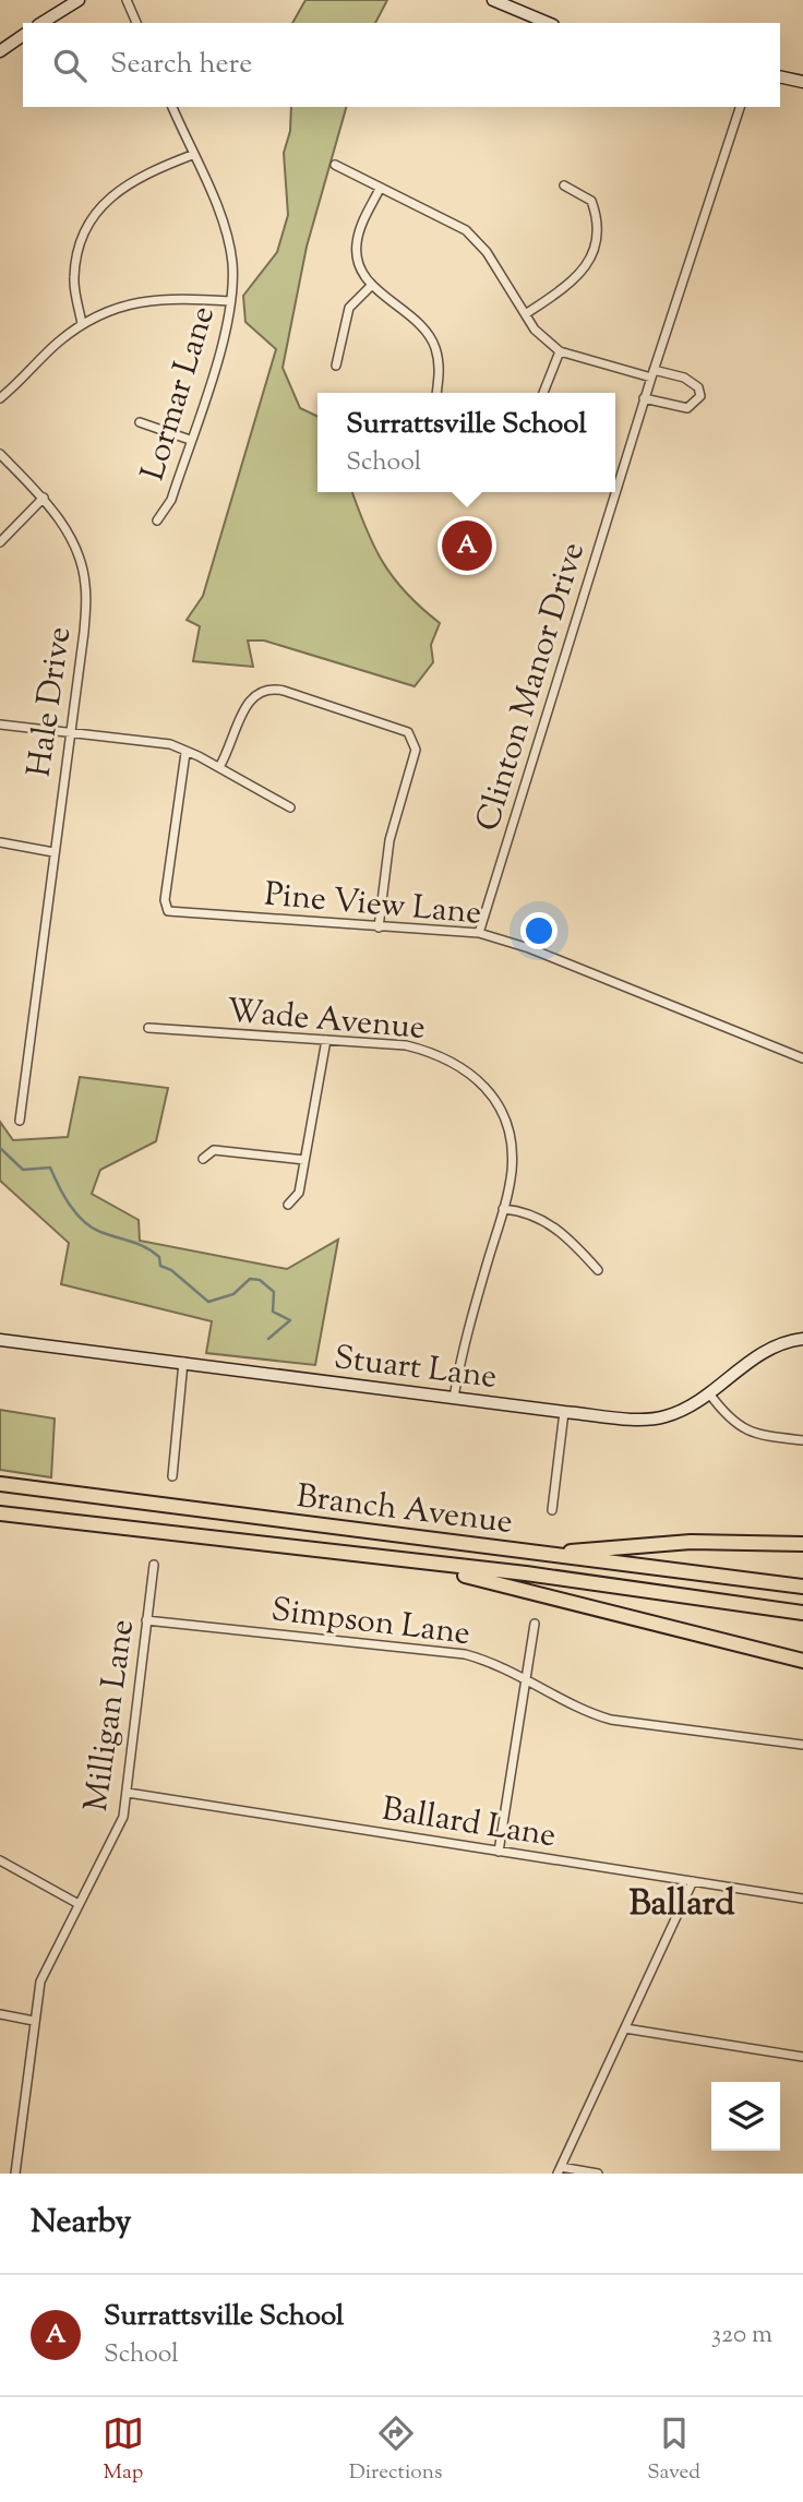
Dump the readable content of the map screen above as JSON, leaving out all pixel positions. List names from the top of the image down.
{
  "streets": {
    "highway": ["Branch Avenue"],
    "street": [
      "Lormar Lane",
      "Clinton Manor Drive",
      "Hale Drive",
      "Pine View Lane",
      "Wade Avenue",
      "Stuart Lane",
      "Simpson Lane",
      "Milligan Lane",
      "Ballard Lane"
    ]
  },
  "crossings": [
    ["Clinton Manor Drive", "Pine View Lane"],
    ["Wade Avenue", "Stuart Lane"],
    ["Simpson Lane", "Milligan Lane"],
    ["Milligan Lane", "Ballard Lane"]
  ],
  "districts": ["Ballard"],
  "page": {
    "search": "Search here",
    "popup": ["Surrattsville School", "School"],
    "pins": "A",
    "heading": "Nearby",
    "list": [
      {
        "mark": "A",
        "name": "Surrattsville School",
        "note": "School",
        "value": "320 m"
      }
    ],
    "nav": ["Map", "Directions", "Saved"]
  }
}
